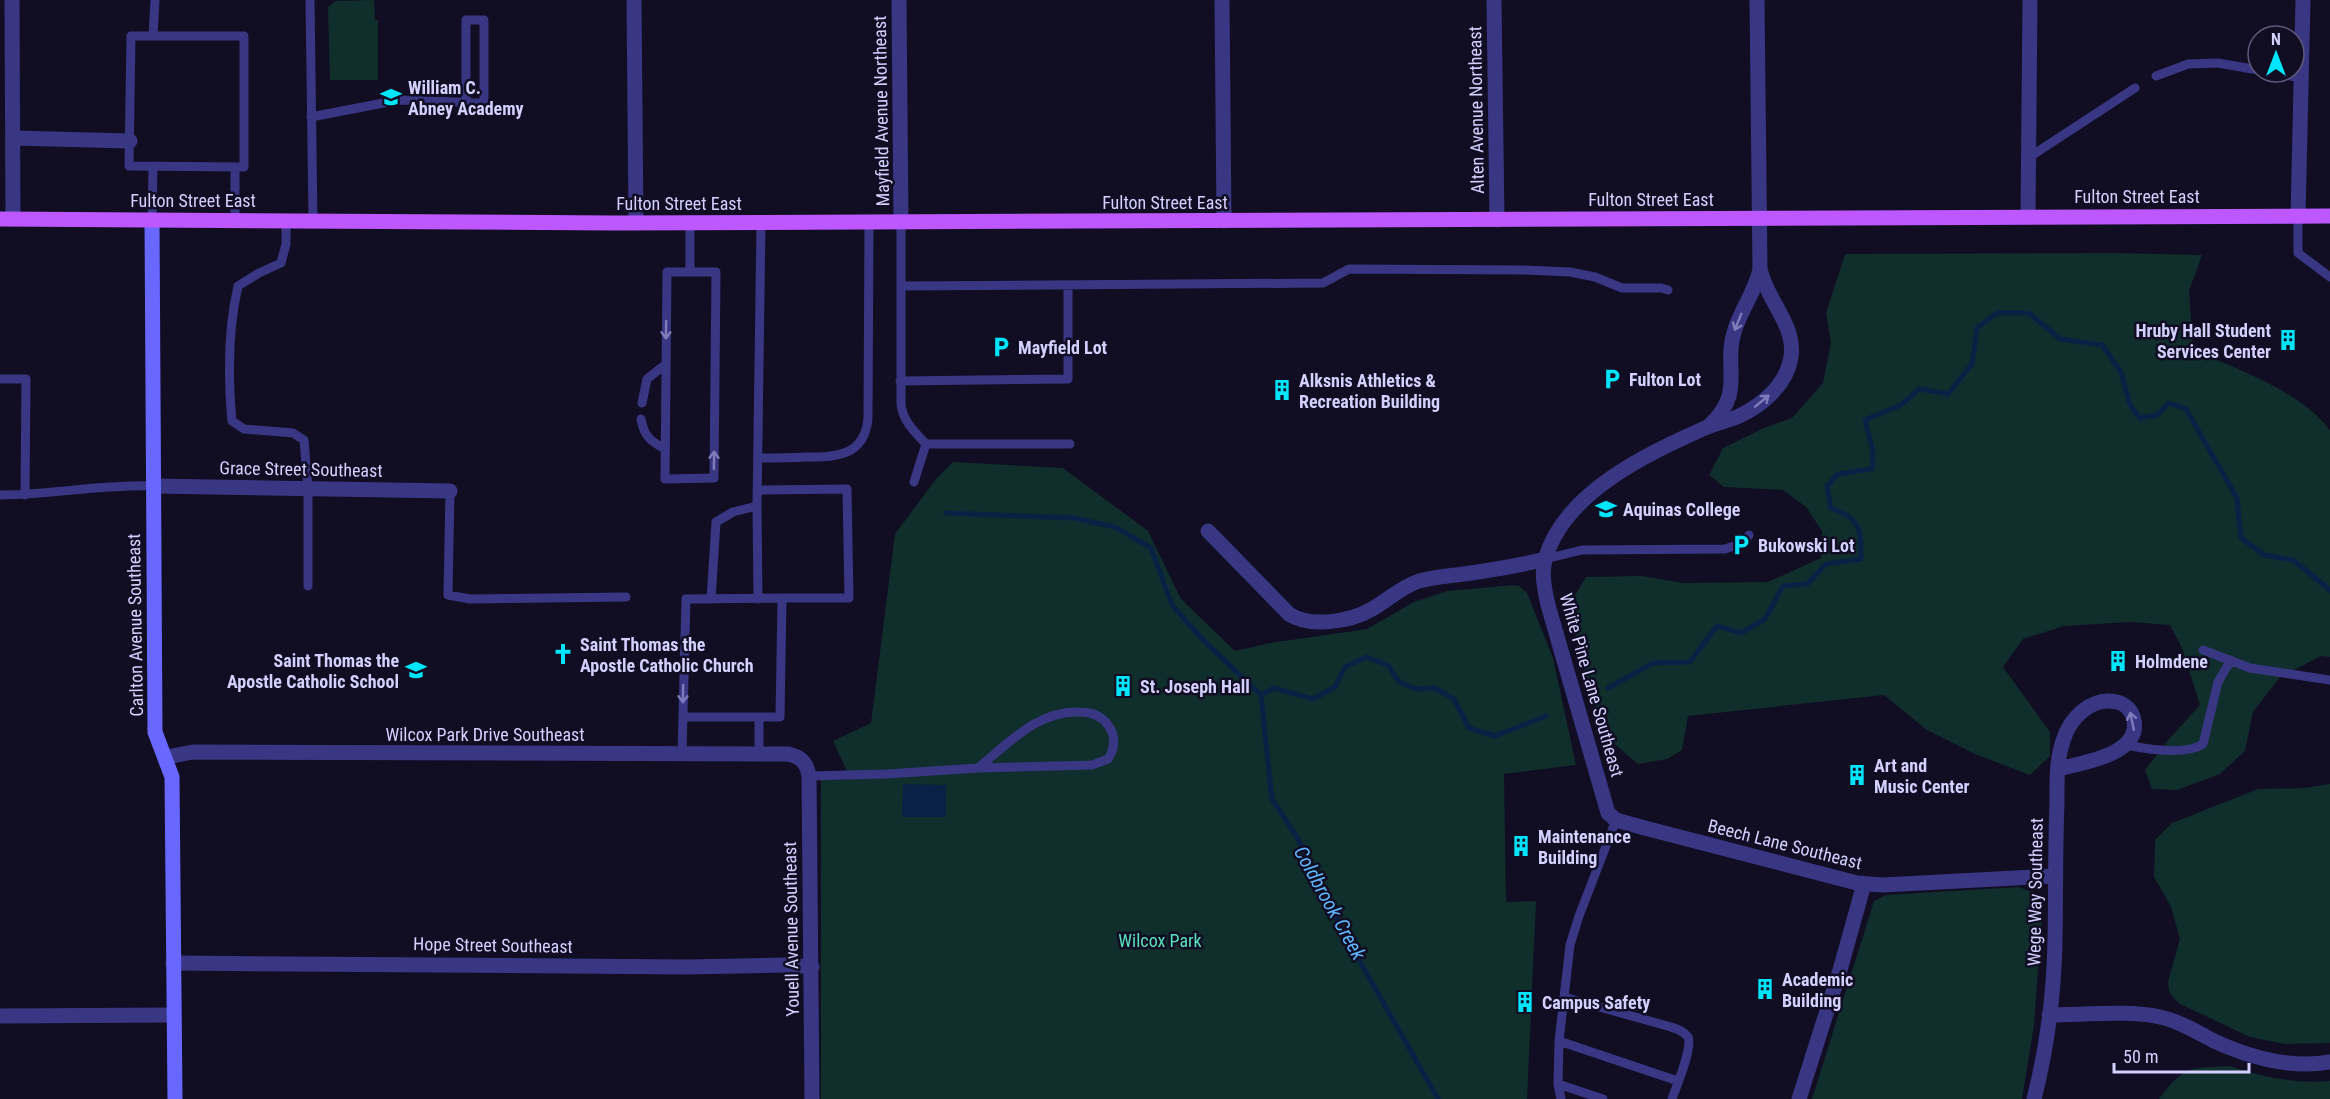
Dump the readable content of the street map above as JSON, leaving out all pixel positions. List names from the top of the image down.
{
  "streets": {
    "main road": ["Fulton Street East"],
    "street": [
      "Alten Avenue Northeast",
      "Mayfield Avenue Northeast",
      "Grace Street Southeast",
      "Carlton Avenue Southeast",
      "White Pine Lane Southeast",
      "Wilcox Park Drive Southeast",
      "Beech Lane Southeast",
      "Wege Way Southeast",
      "Youell Avenue Southeast",
      "Hope Street Southeast"
    ]
  },
  "crossings": [
    ["Alten Avenue Northeast", "Fulton Street East"],
    ["Mayfield Avenue Northeast", "Fulton Street East"],
    ["Fulton Street East", "Carlton Avenue Southeast"],
    ["Fulton Street East", "White Pine Lane Southeast"],
    ["Grace Street Southeast", "Carlton Avenue Southeast"],
    ["Carlton Avenue Southeast", "Wilcox Park Drive Southeast"],
    ["Carlton Avenue Southeast", "Hope Street Southeast"],
    ["White Pine Lane Southeast", "Beech Lane Southeast"],
    ["Wilcox Park Drive Southeast", "Youell Avenue Southeast"],
    ["Beech Lane Southeast", "Wege Way Southeast"],
    ["Youell Avenue Southeast", "Hope Street Southeast"]
  ],
  "water": ["Coldbrook Creek"],
  "parks": ["Wilcox Park"],
  "places": {
    "school or university": ["William C. Abney Academy", "Aquinas College", "Saint Thomas the Apostle Catholic School"],
    "building": [
      "Hruby Hall Student Services Center",
      "Alksnis Athletics & Recreation Building",
      "Holmdene",
      "St. Joseph Hall",
      "Art and Music Center",
      "Maintenance Building",
      "Academic Building",
      "Campus Safety"
    ],
    "parking": ["Mayfield Lot", "Fulton Lot", "Bukowski Lot"],
    "church": ["Saint Thomas the Apostle Catholic Church"]
  },
  "scale_bar": "50 m",
  "north": "top"
}
